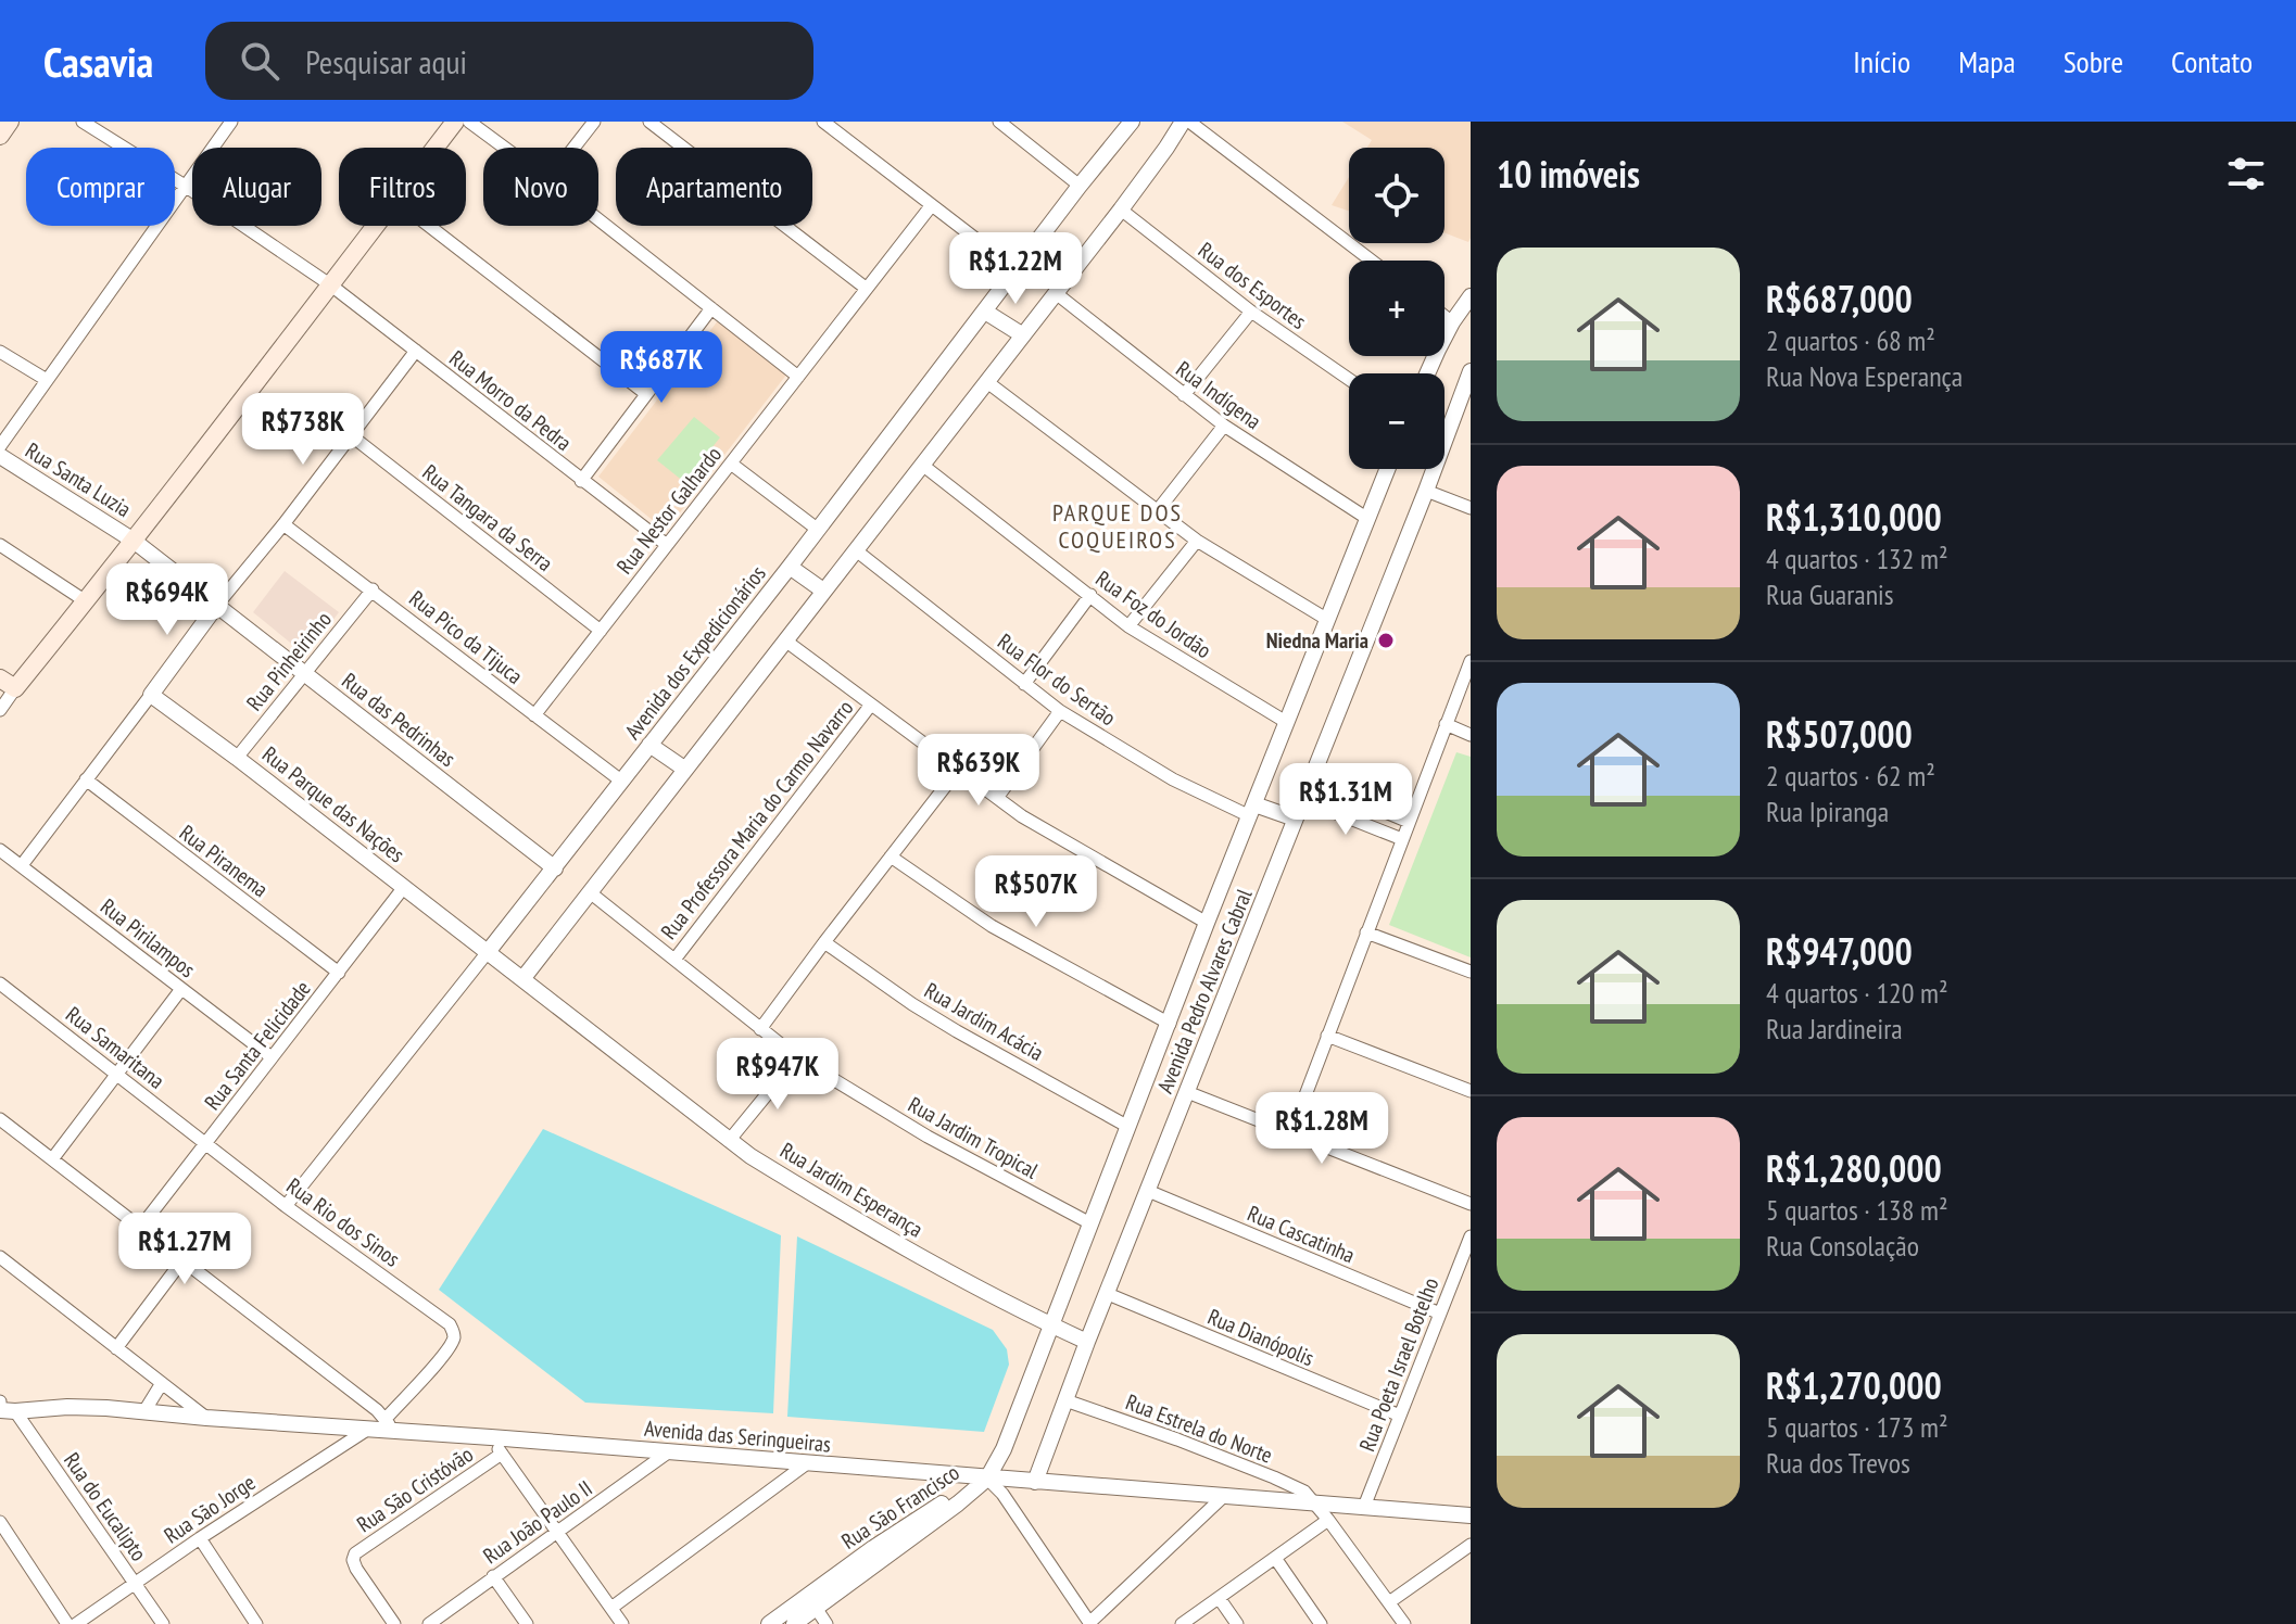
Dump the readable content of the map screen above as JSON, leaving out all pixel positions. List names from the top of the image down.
{
  "streets": {
    "street": [
      "Rua dos Esportes",
      "Rua Indígena",
      "Rua Morro da Pedra",
      "Rua Santa Luzia",
      "Rua Nestor Galhardo",
      "Rua Tangara da Serra",
      "Rua Foz do Jordão",
      "Rua Pico da Tijuca",
      "Avenida dos Expedicionários",
      "Rua Pinheirinho",
      "Rua Flor do Sertão",
      "Rua das Pedrinhas",
      "Rua Parque das Nações",
      "Rua Professora Maria do Carmo Navarro",
      "Rua Piranema",
      "Rua Pirilampos",
      "Avenida Pedro Alvares Cabral",
      "Rua Jardim Acácia",
      "Rua Santa Felicidade",
      "Rua Samaritana",
      "Rua Jardim Tropical",
      "Rua Jardim Esperança",
      "Rua Rio dos Sinos",
      "Rua Cascatinha",
      "Rua Dianópolis",
      "Rua Poeta Israel Botelho",
      "Rua Estrela do Norte",
      "Avenida das Seringueiras",
      "Rua São Cristóvão",
      "Rua do Eucalipto",
      "Rua São Francisco",
      "Rua São Jorge",
      "Rua João Paulo II"
    ]
  },
  "crossings": [
    ["Rua Indígena", "Avenida Pedro Alvares Cabral"],
    ["Rua Morro da Pedra", "Rua Nestor Galhardo"],
    ["Rua Santa Luzia", "Rua das Pedrinhas"],
    ["Rua Nestor Galhardo", "Rua Tangara da Serra"],
    ["Rua Nestor Galhardo", "Rua Pico da Tijuca"],
    ["Rua Foz do Jordão", "Avenida Pedro Alvares Cabral"],
    ["Rua Pico da Tijuca", "Avenida dos Expedicionários"],
    ["Rua Pico da Tijuca", "Rua Pinheirinho"],
    ["Avenida dos Expedicionários", "Rua das Pedrinhas"],
    ["Avenida dos Expedicionários", "Rua Parque das Nações"],
    ["Avenida dos Expedicionários", "Rua Jardim Esperança"],
    ["Avenida dos Expedicionários", "Rua Rio dos Sinos"],
    ["Rua Pinheirinho", "Rua das Pedrinhas"],
    ["Rua Pinheirinho", "Rua Parque das Nações"],
    ["Rua Flor do Sertão", "Avenida Pedro Alvares Cabral"],
    ["Rua Parque das Nações", "Rua Santa Felicidade"],
    ["Rua Parque das Nações", "Rua Jardim Esperança"],
    ["Rua Professora Maria do Carmo Navarro", "Rua Jardim Tropical"],
    ["Rua Piranema", "Rua Santa Felicidade"],
    ["Rua Pirilampos", "Rua Santa Felicidade"],
    ["Avenida Pedro Alvares Cabral", "Rua Jardim Acácia"],
    ["Avenida Pedro Alvares Cabral", "Rua Jardim Tropical"],
    ["Avenida Pedro Alvares Cabral", "Rua Jardim Esperança"],
    ["Avenida Pedro Alvares Cabral", "Rua Cascatinha"],
    ["Avenida Pedro Alvares Cabral", "Rua Dianópolis"],
    ["Avenida Pedro Alvares Cabral", "Rua Estrela do Norte"],
    ["Avenida Pedro Alvares Cabral", "Avenida das Seringueiras"],
    ["Avenida Pedro Alvares Cabral", "Rua São Francisco"],
    ["Rua Santa Felicidade", "Rua Samaritana"],
    ["Rua Santa Felicidade", "Rua Rio dos Sinos"],
    ["Rua Samaritana", "Rua Rio dos Sinos"],
    ["Rua Rio dos Sinos", "Avenida das Seringueiras"],
    ["Rua Cascatinha", "Rua Poeta Israel Botelho"],
    ["Rua Dianópolis", "Rua Poeta Israel Botelho"],
    ["Rua Poeta Israel Botelho", "Avenida das Seringueiras"],
    ["Rua Estrela do Norte", "Avenida das Seringueiras"],
    ["Avenida das Seringueiras", "Rua do Eucalipto"],
    ["Avenida das Seringueiras", "Rua São Francisco"],
    ["Avenida das Seringueiras", "Rua São Jorge"],
    ["Avenida das Seringueiras", "Rua João Paulo II"],
    ["Rua do Eucalipto", "Rua São Jorge"]
  ],
  "districts": ["PARQUE DOS COQUEIROS"],
  "places": ["Niedna Maria"],
  "page": {
    "header": "Casavia",
    "search": "Pesquisar aqui",
    "nav": [
      "Início",
      "Mapa",
      "Sobre",
      "Contato"
    ],
    "heading": "10 imóveis",
    "map_buttons": ["+", "−"],
    "chip": [
      "Comprar",
      "Alugar",
      "Filtros",
      "Novo",
      "Apartamento"
    ],
    "list": [
      {
        "name": "R$687,000",
        "note": "2 quartos · 68 m² · Rua Nova Esperança"
      },
      {
        "name": "R$1,310,000",
        "note": "4 quartos · 132 m² · Rua Guaranis"
      },
      {
        "name": "R$507,000",
        "note": "2 quartos · 62 m² · Rua Ipiranga"
      },
      {
        "name": "R$947,000",
        "note": "4 quartos · 120 m² · Rua Jardineira"
      },
      {
        "name": "R$1,280,000",
        "note": "5 quartos · 138 m² · Rua Consolação"
      },
      {
        "name": "R$1,270,000",
        "note": "5 quartos · 173 m² · Rua dos Trevos"
      }
    ],
    "price": [
      "R$1.22M",
      "R$687K",
      "R$738K",
      "R$694K",
      "R$639K",
      "R$1.31M",
      "R$507K",
      "R$947K",
      "R$1.28M",
      "R$1.27M"
    ]
  }
}
